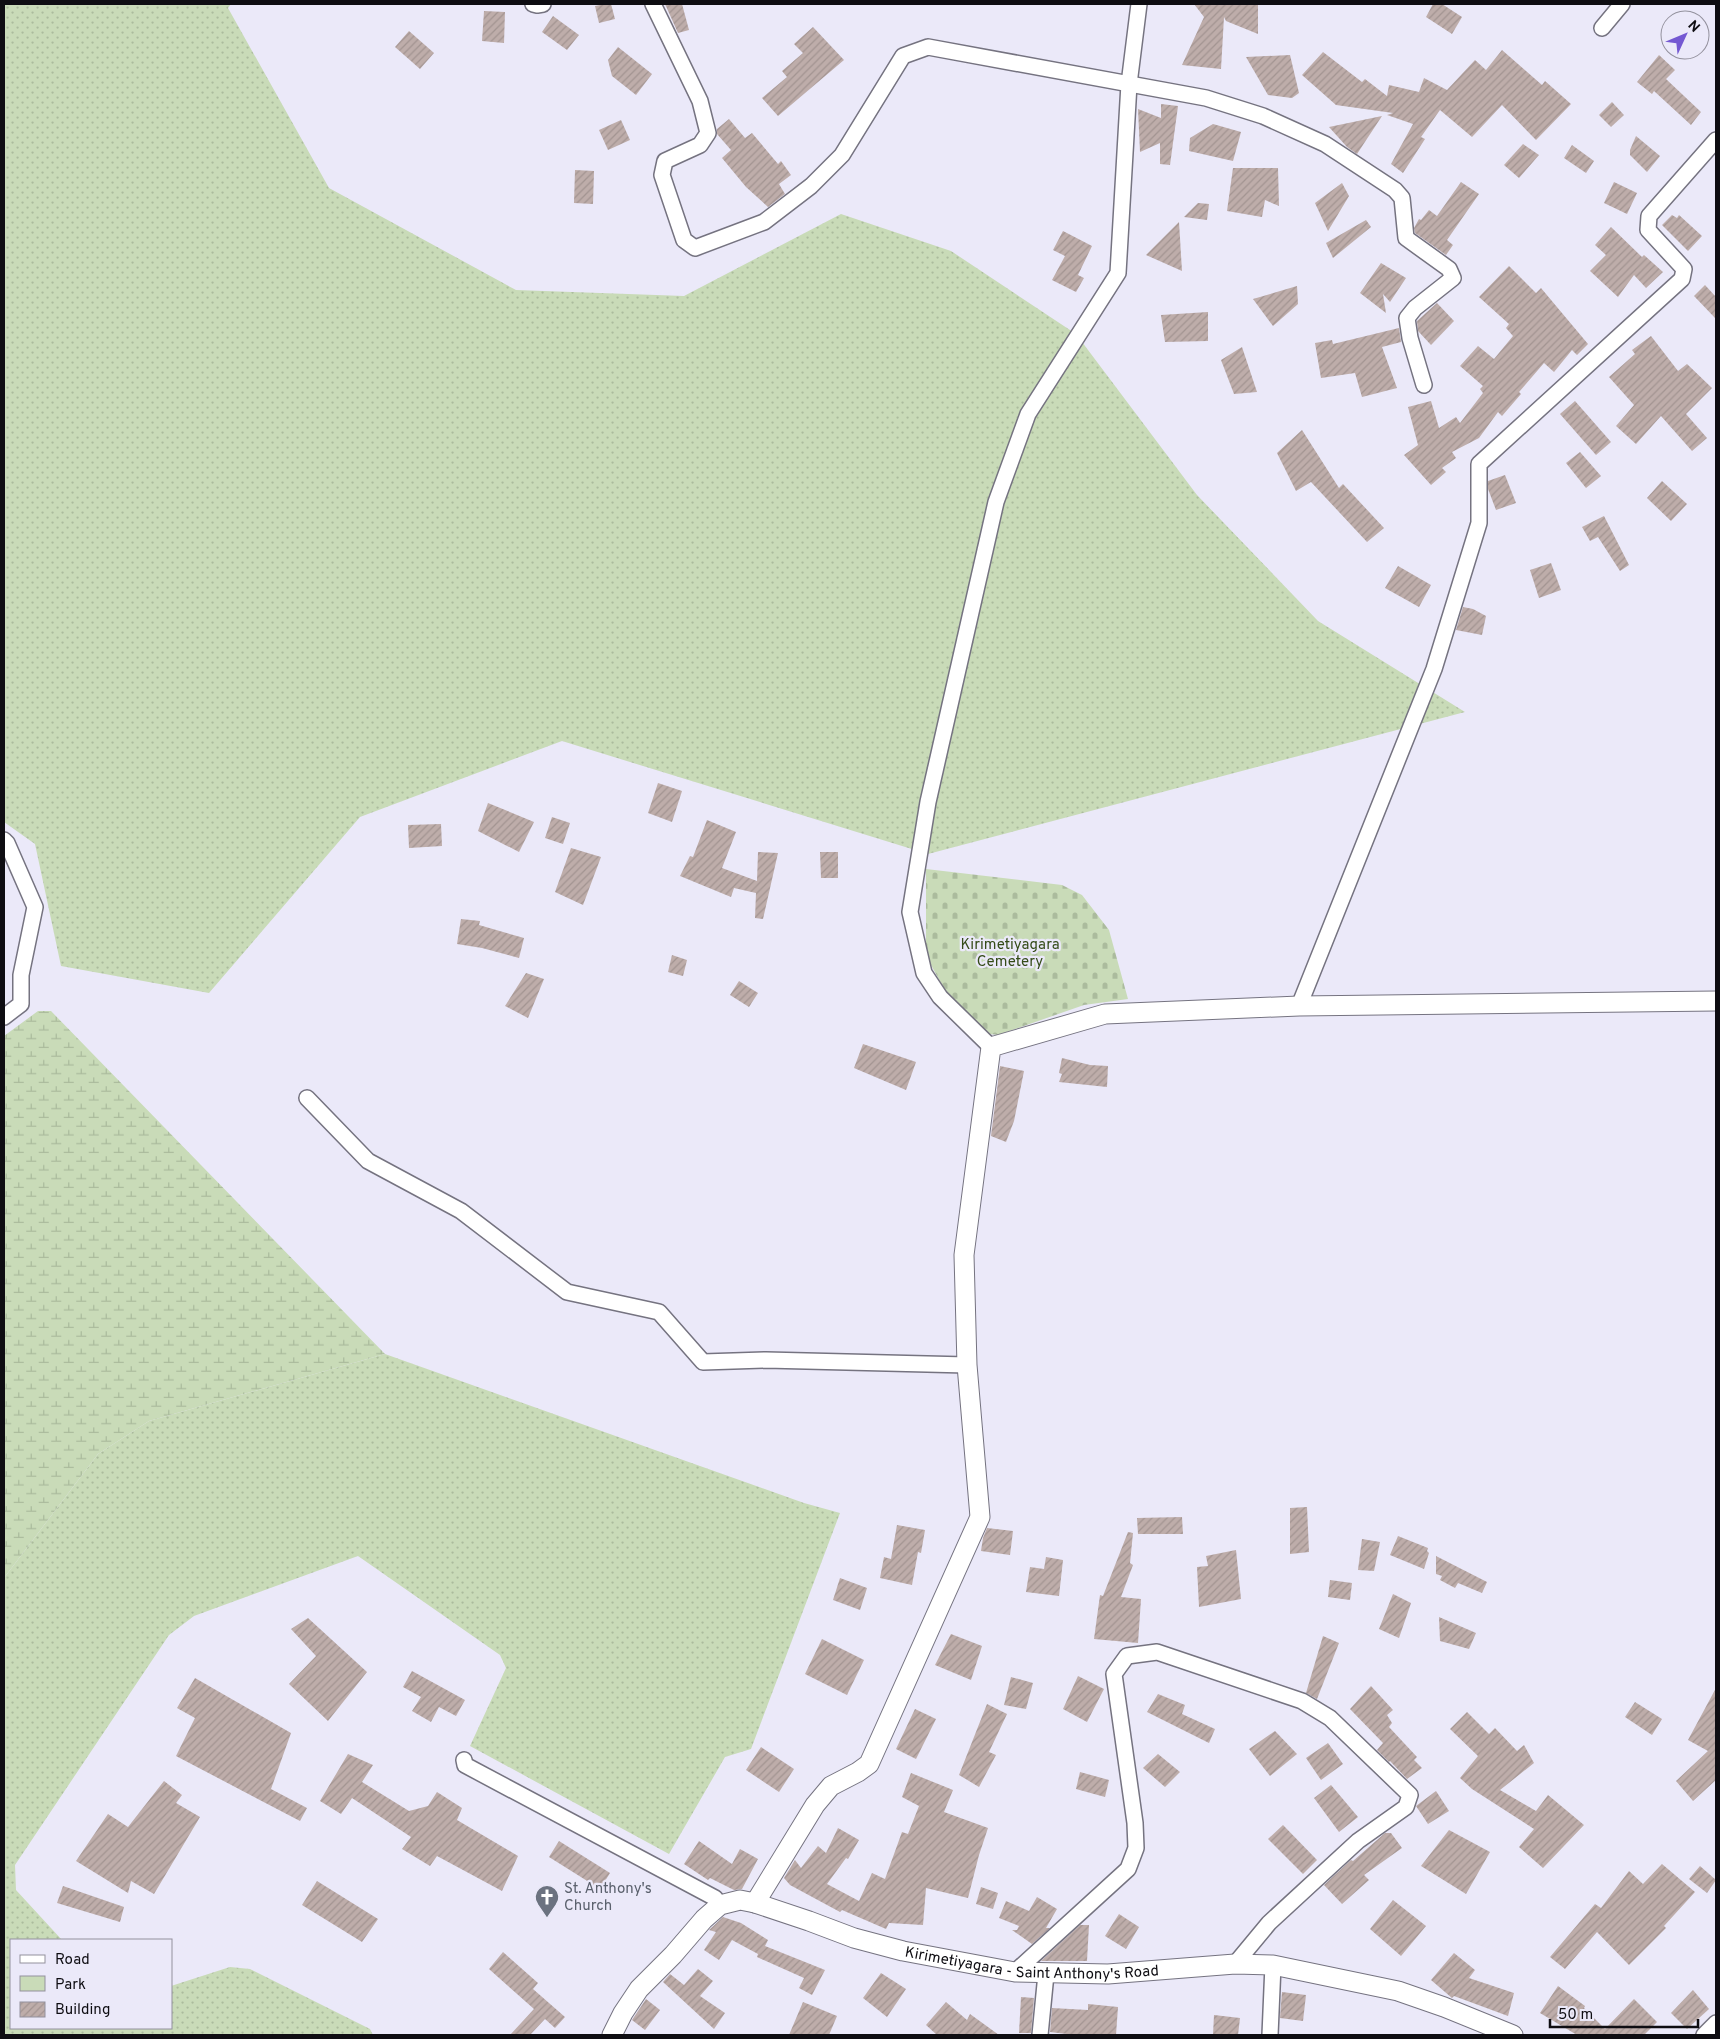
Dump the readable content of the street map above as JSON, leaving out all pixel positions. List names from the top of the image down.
{
  "streets": {
    "street": ["Kirimetiyagara - Saint Anthony's Road"]
  },
  "parks": ["Kirimetiyagara Cemetery"],
  "places": {
    "church": ["St. Anthony's Church"]
  },
  "legend": ["Road", "Park", "Building"],
  "scale_bar": "50 m",
  "north": "top right"
}
